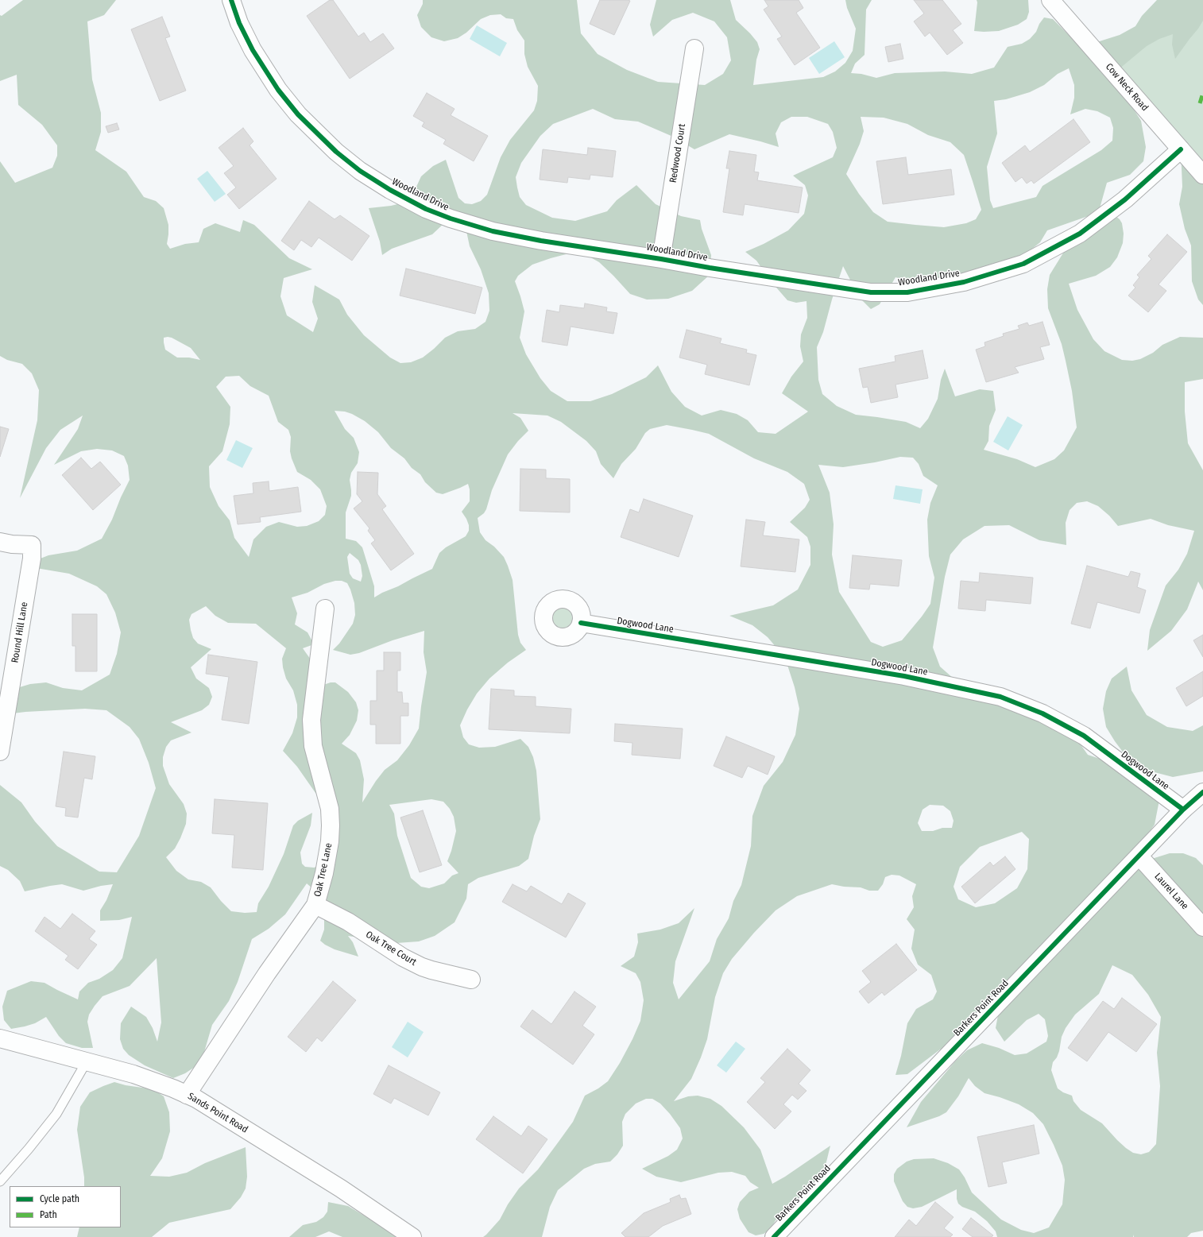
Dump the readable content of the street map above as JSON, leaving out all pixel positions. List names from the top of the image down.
{
  "streets": {
    "street": [
      "Cow Neck Road",
      "Redwood Court",
      "Woodland Drive",
      "Dogwood Lane",
      "Round Hill Lane",
      "Oak Tree Lane",
      "Laurel Lane",
      "Oak Tree Court",
      "Barkers Point Road",
      "Sands Point Road"
    ]
  },
  "crossings": [
    ["Cow Neck Road", "Woodland Drive"],
    ["Redwood Court", "Woodland Drive"],
    ["Dogwood Lane", "Barkers Point Road"],
    ["Oak Tree Lane", "Oak Tree Court"],
    ["Oak Tree Lane", "Sands Point Road"],
    ["Laurel Lane", "Barkers Point Road"]
  ],
  "legend": ["Cycle path", "Path"]
}
